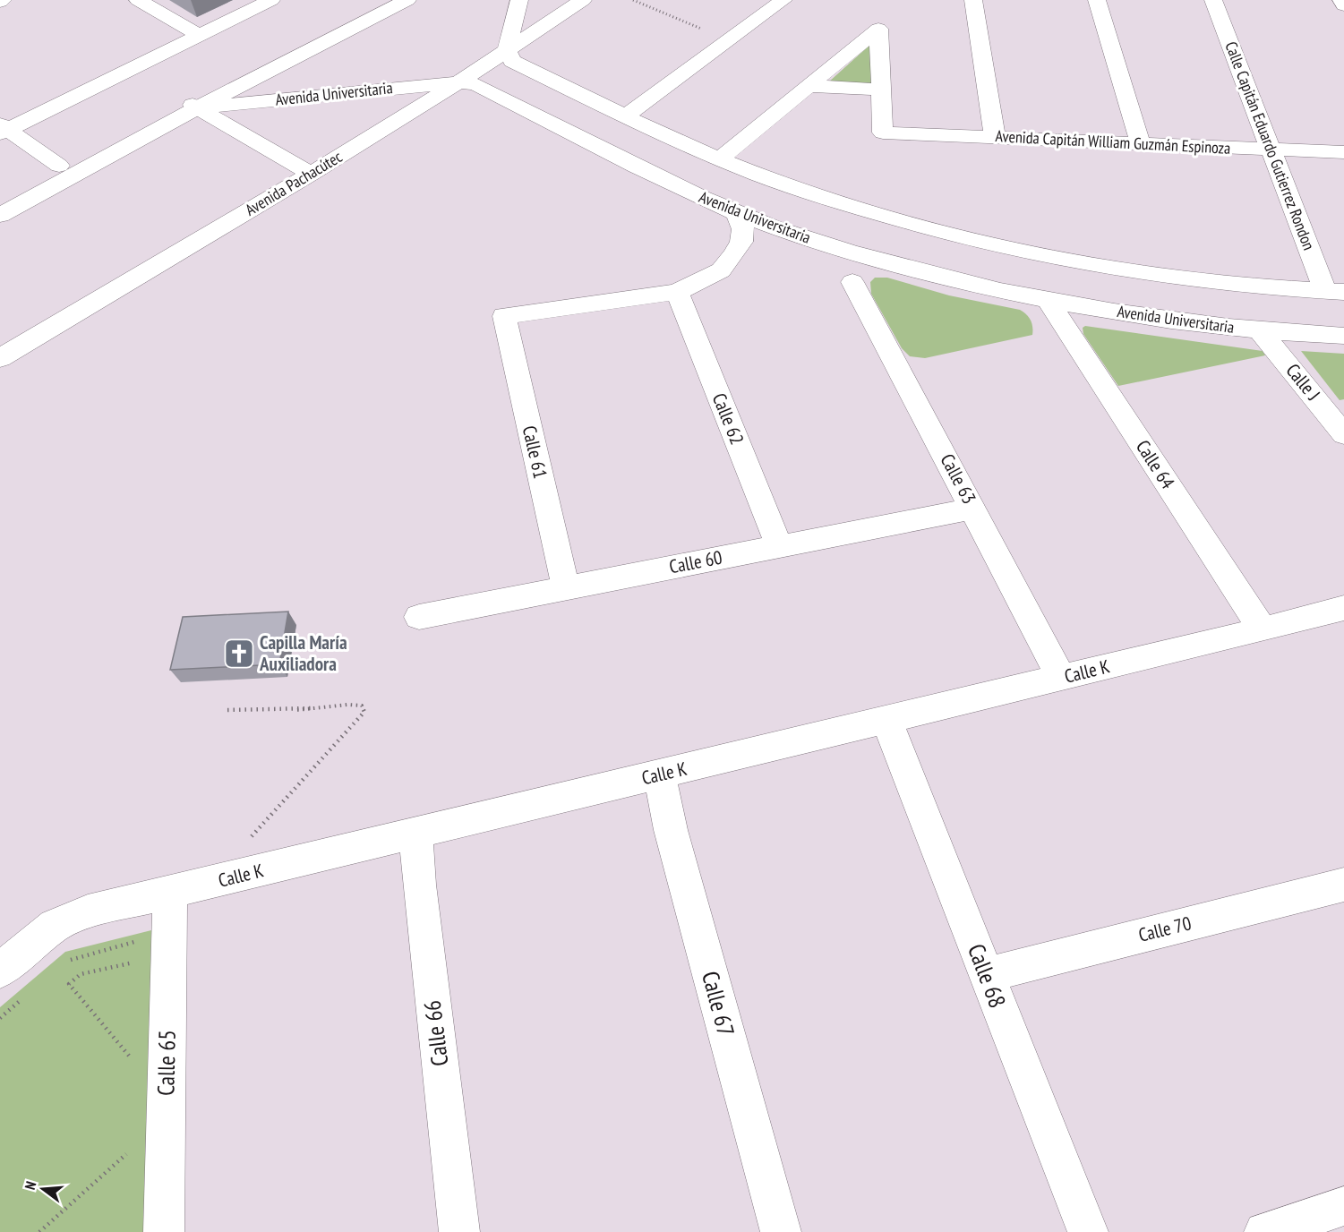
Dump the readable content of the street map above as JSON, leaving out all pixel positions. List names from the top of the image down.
{
  "streets": {
    "street": [
      "Avenida Universitaria",
      "Avenida Capitán William Guzmán Espinoza",
      "Calle Capitán Eduardo Gutierrez Rondon",
      "Avenida Pachacútec",
      "Calle J",
      "Calle 62",
      "Calle 61",
      "Calle 64",
      "Calle 63",
      "Calle 60",
      "Calle K",
      "Calle 70",
      "Calle 68",
      "Calle 67",
      "Calle 66",
      "Calle 65"
    ]
  },
  "crossings": [
    ["Avenida Universitaria", "Avenida Pachacútec"],
    ["Avenida Universitaria", "Calle J"],
    ["Avenida Universitaria", "Calle 64"],
    ["Avenida Capitán William Guzmán Espinoza", "Calle Capitán Eduardo Gutierrez Rondon"],
    ["Calle 62", "Calle 61"],
    ["Calle 62", "Calle 60"],
    ["Calle 61", "Calle 60"],
    ["Calle 64", "Calle K"],
    ["Calle 63", "Calle 60"],
    ["Calle 63", "Calle K"],
    ["Calle K", "Calle 68"],
    ["Calle K", "Calle 67"],
    ["Calle K", "Calle 66"],
    ["Calle K", "Calle 65"],
    ["Calle 70", "Calle 68"]
  ],
  "places": {
    "church": ["Capilla María Auxiliadora"]
  },
  "north": "left"
}
